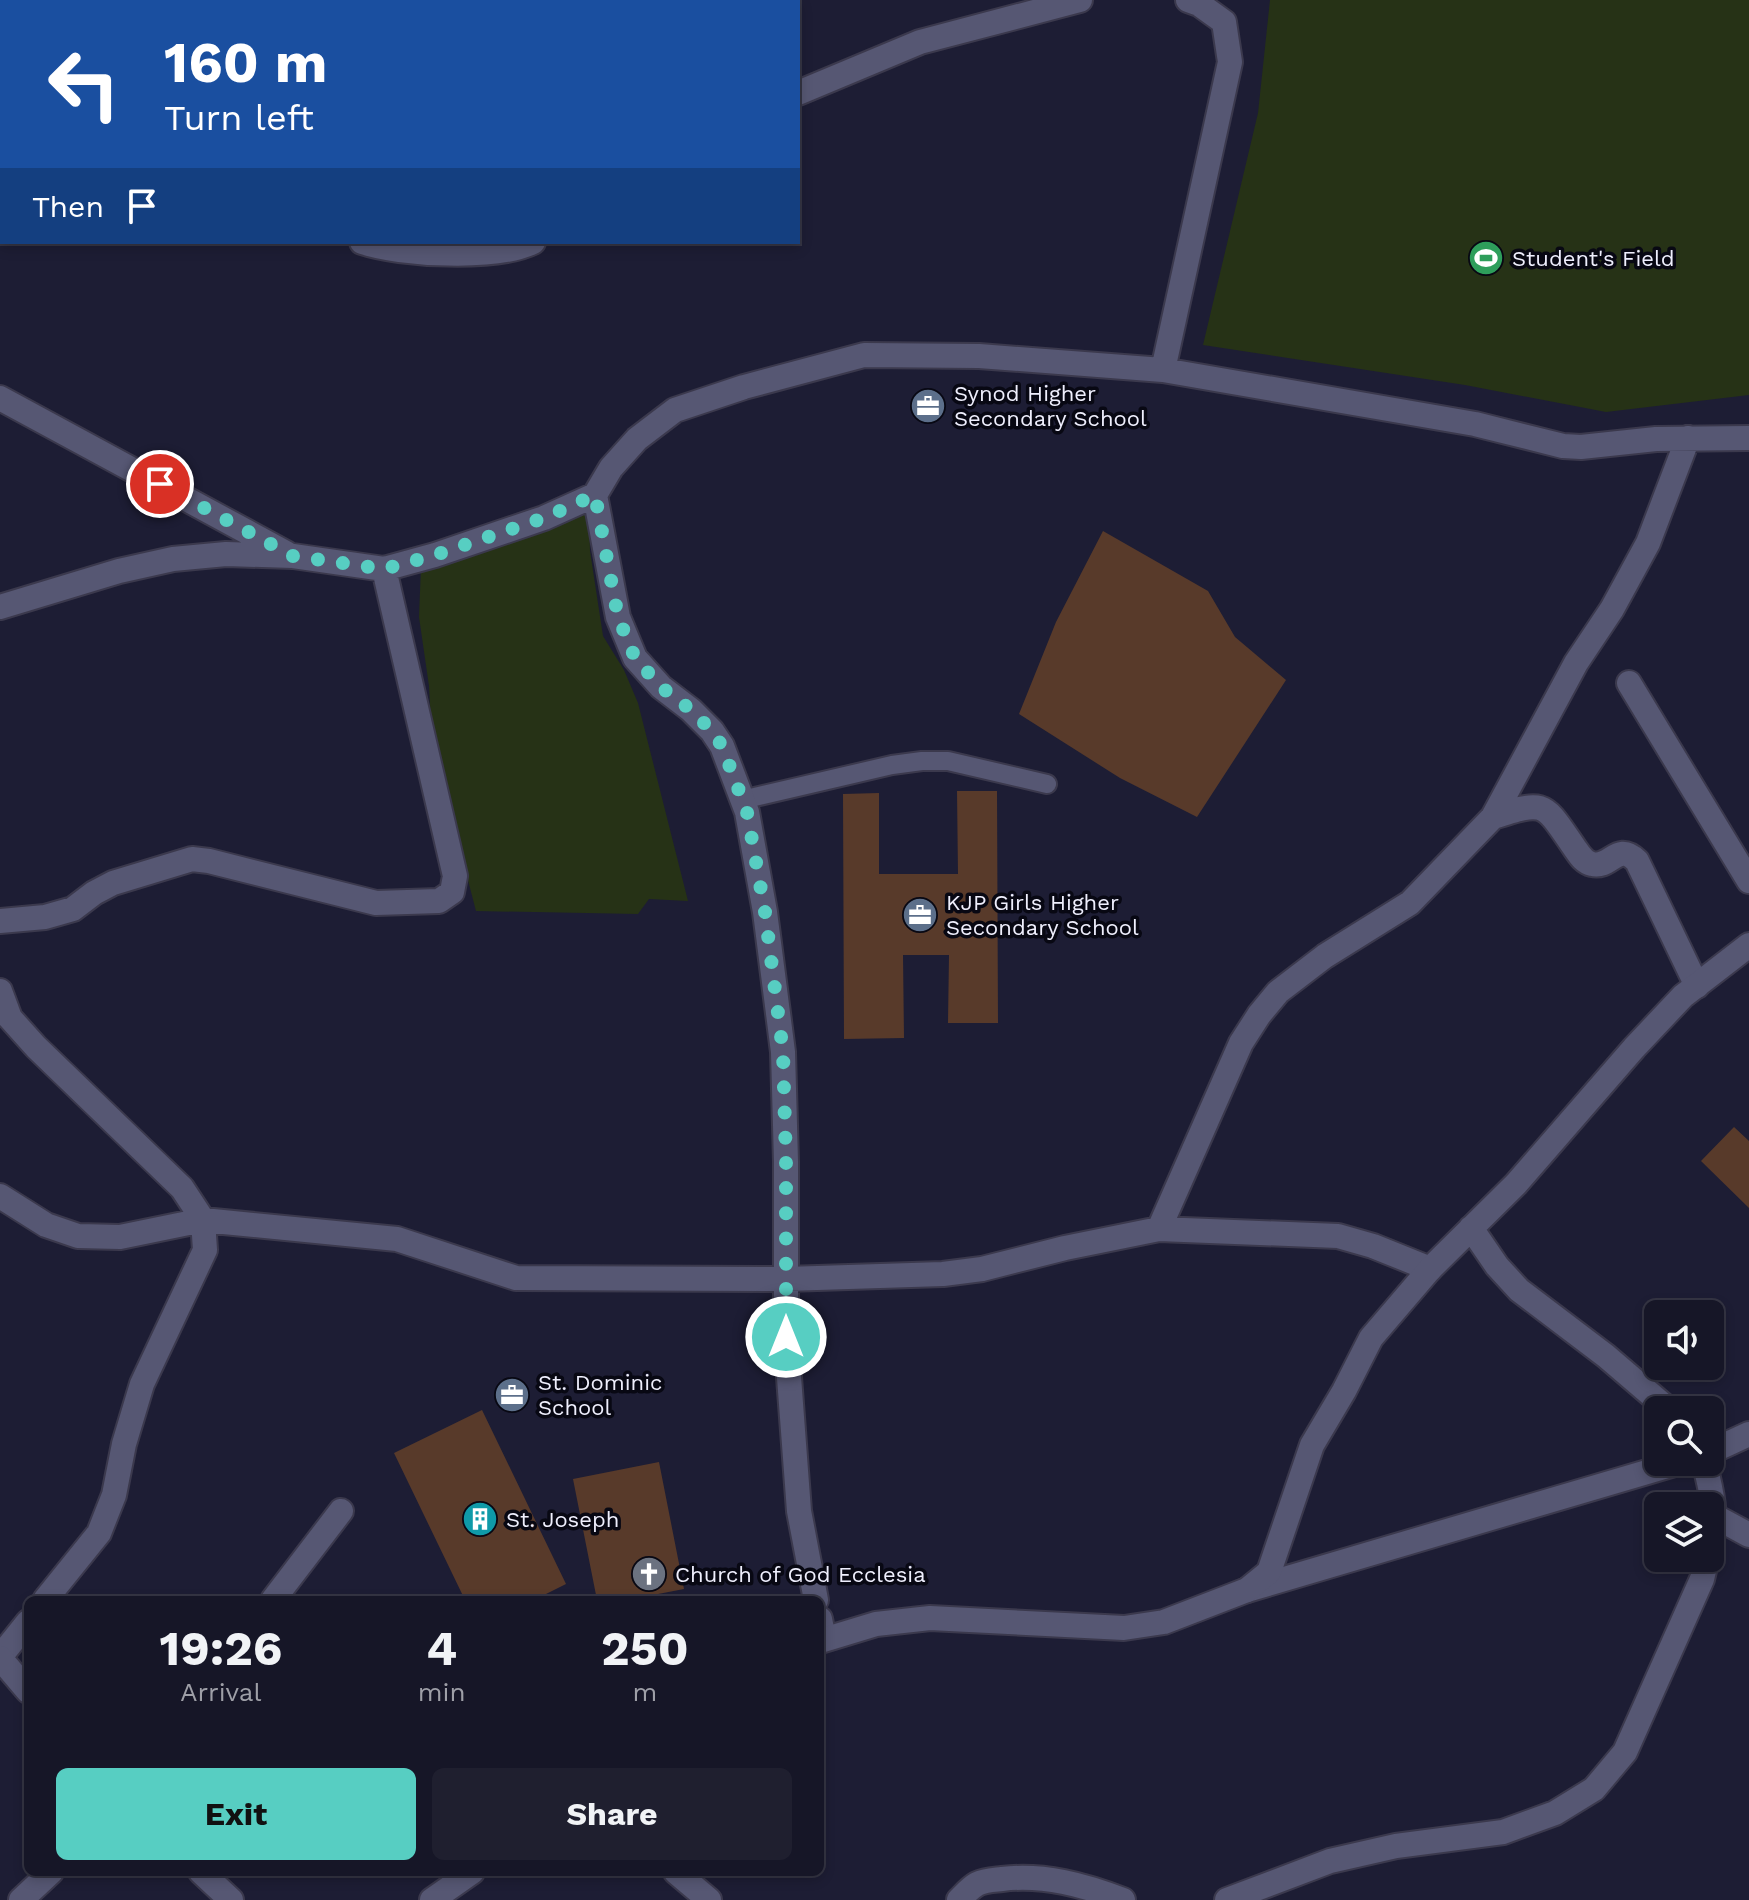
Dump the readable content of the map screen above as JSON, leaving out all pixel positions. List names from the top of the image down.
{
  "places": {
    "sports": ["Student's Field"],
    "office": ["Synod Higher Secondary School", "KJP Girls Higher Secondary School", "St. Dominic School"],
    "building": ["St. Joseph"],
    "church": ["Church of God Ecclesia"]
  },
  "page": {
    "turn": ["160 m", "Turn left"],
    "then": "Then",
    "eta": [
      "19:26",
      "Arrival",
      "4",
      "min",
      "250",
      "m"
    ],
    "buttons": ["Exit", "Share"]
  }
}
